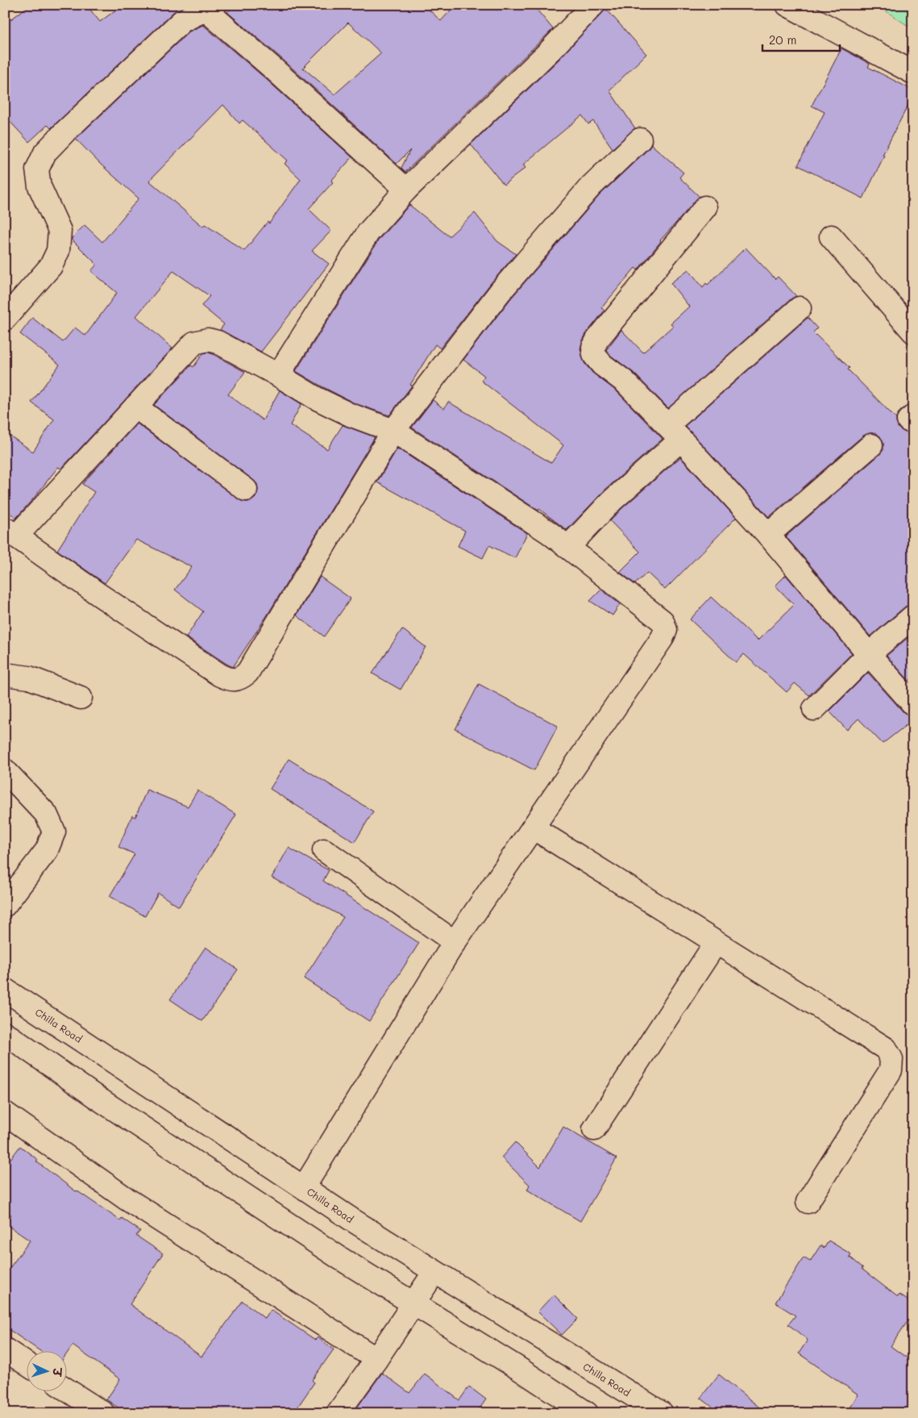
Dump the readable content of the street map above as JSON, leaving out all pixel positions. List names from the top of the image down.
{
  "streets": {
    "street": ["Chilla Road"]
  },
  "scale_bar": "20 m",
  "north": "right"
}
